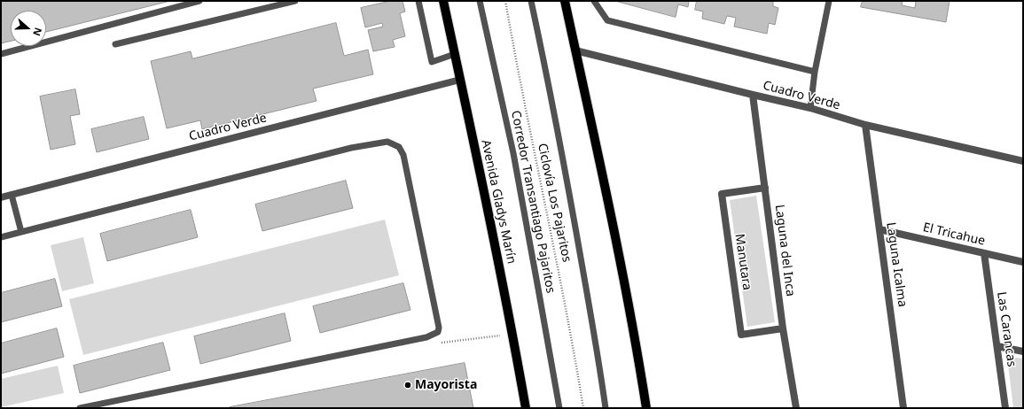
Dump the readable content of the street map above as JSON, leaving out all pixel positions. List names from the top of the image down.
{
  "streets": {
    "main road": ["Avenida Gladys Marín"],
    "street": [
      "Cuadro Verde",
      "El Tricahue",
      "Laguna del Inca",
      "Manutara",
      "Laguna Icalma",
      "Las Carancas"
    ],
    "lane": ["Corredor Transantiago Pajaritos"],
    "path": ["Ciclovía Los Pajaritos"]
  },
  "crossings": [
    ["Cuadro Verde", "Avenida Gladys Marín"],
    ["Cuadro Verde", "Laguna del Inca"],
    ["Cuadro Verde", "Laguna Icalma"],
    ["El Tricahue", "Laguna Icalma"],
    ["El Tricahue", "Las Carancas"],
    ["Laguna del Inca", "Manutara"]
  ],
  "places": ["Mayorista"],
  "north": "right"
}
